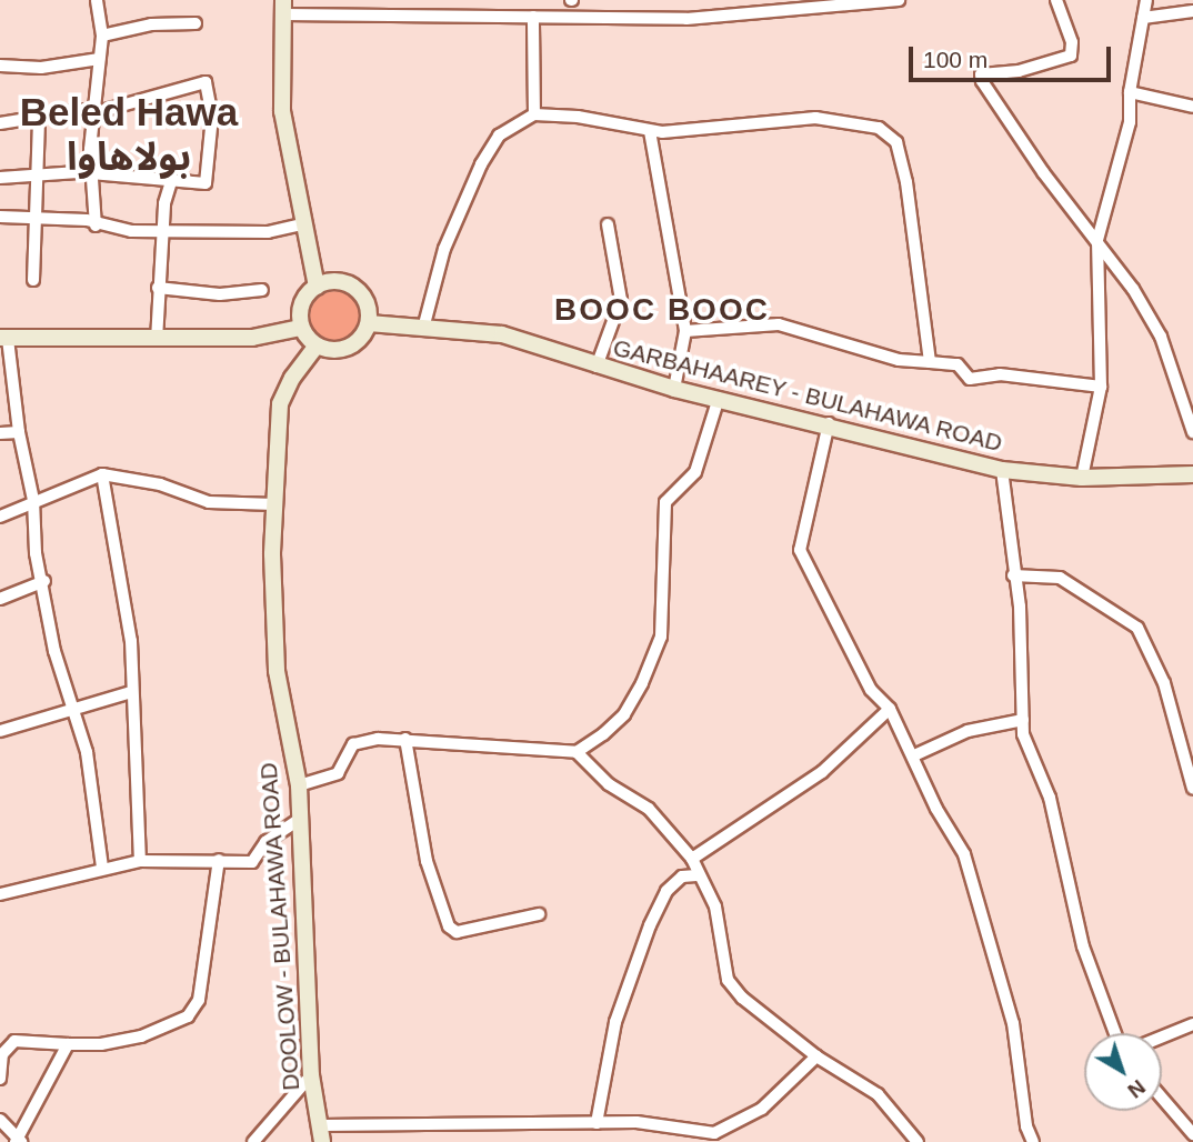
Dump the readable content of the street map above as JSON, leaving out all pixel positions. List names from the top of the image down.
{
  "streets": {
    "main road": ["GARBAHAAREY - BULAHAWA ROAD", "DOOLOW - BULAHAWA ROAD"]
  },
  "crossings": [
    ["GARBAHAAREY - BULAHAWA ROAD", "DOOLOW - BULAHAWA ROAD"]
  ],
  "districts": ["Beled Hawa بولاهاوا", "BOOC BOOC"],
  "scale_bar": "100 m",
  "north": "bottom right"
}
